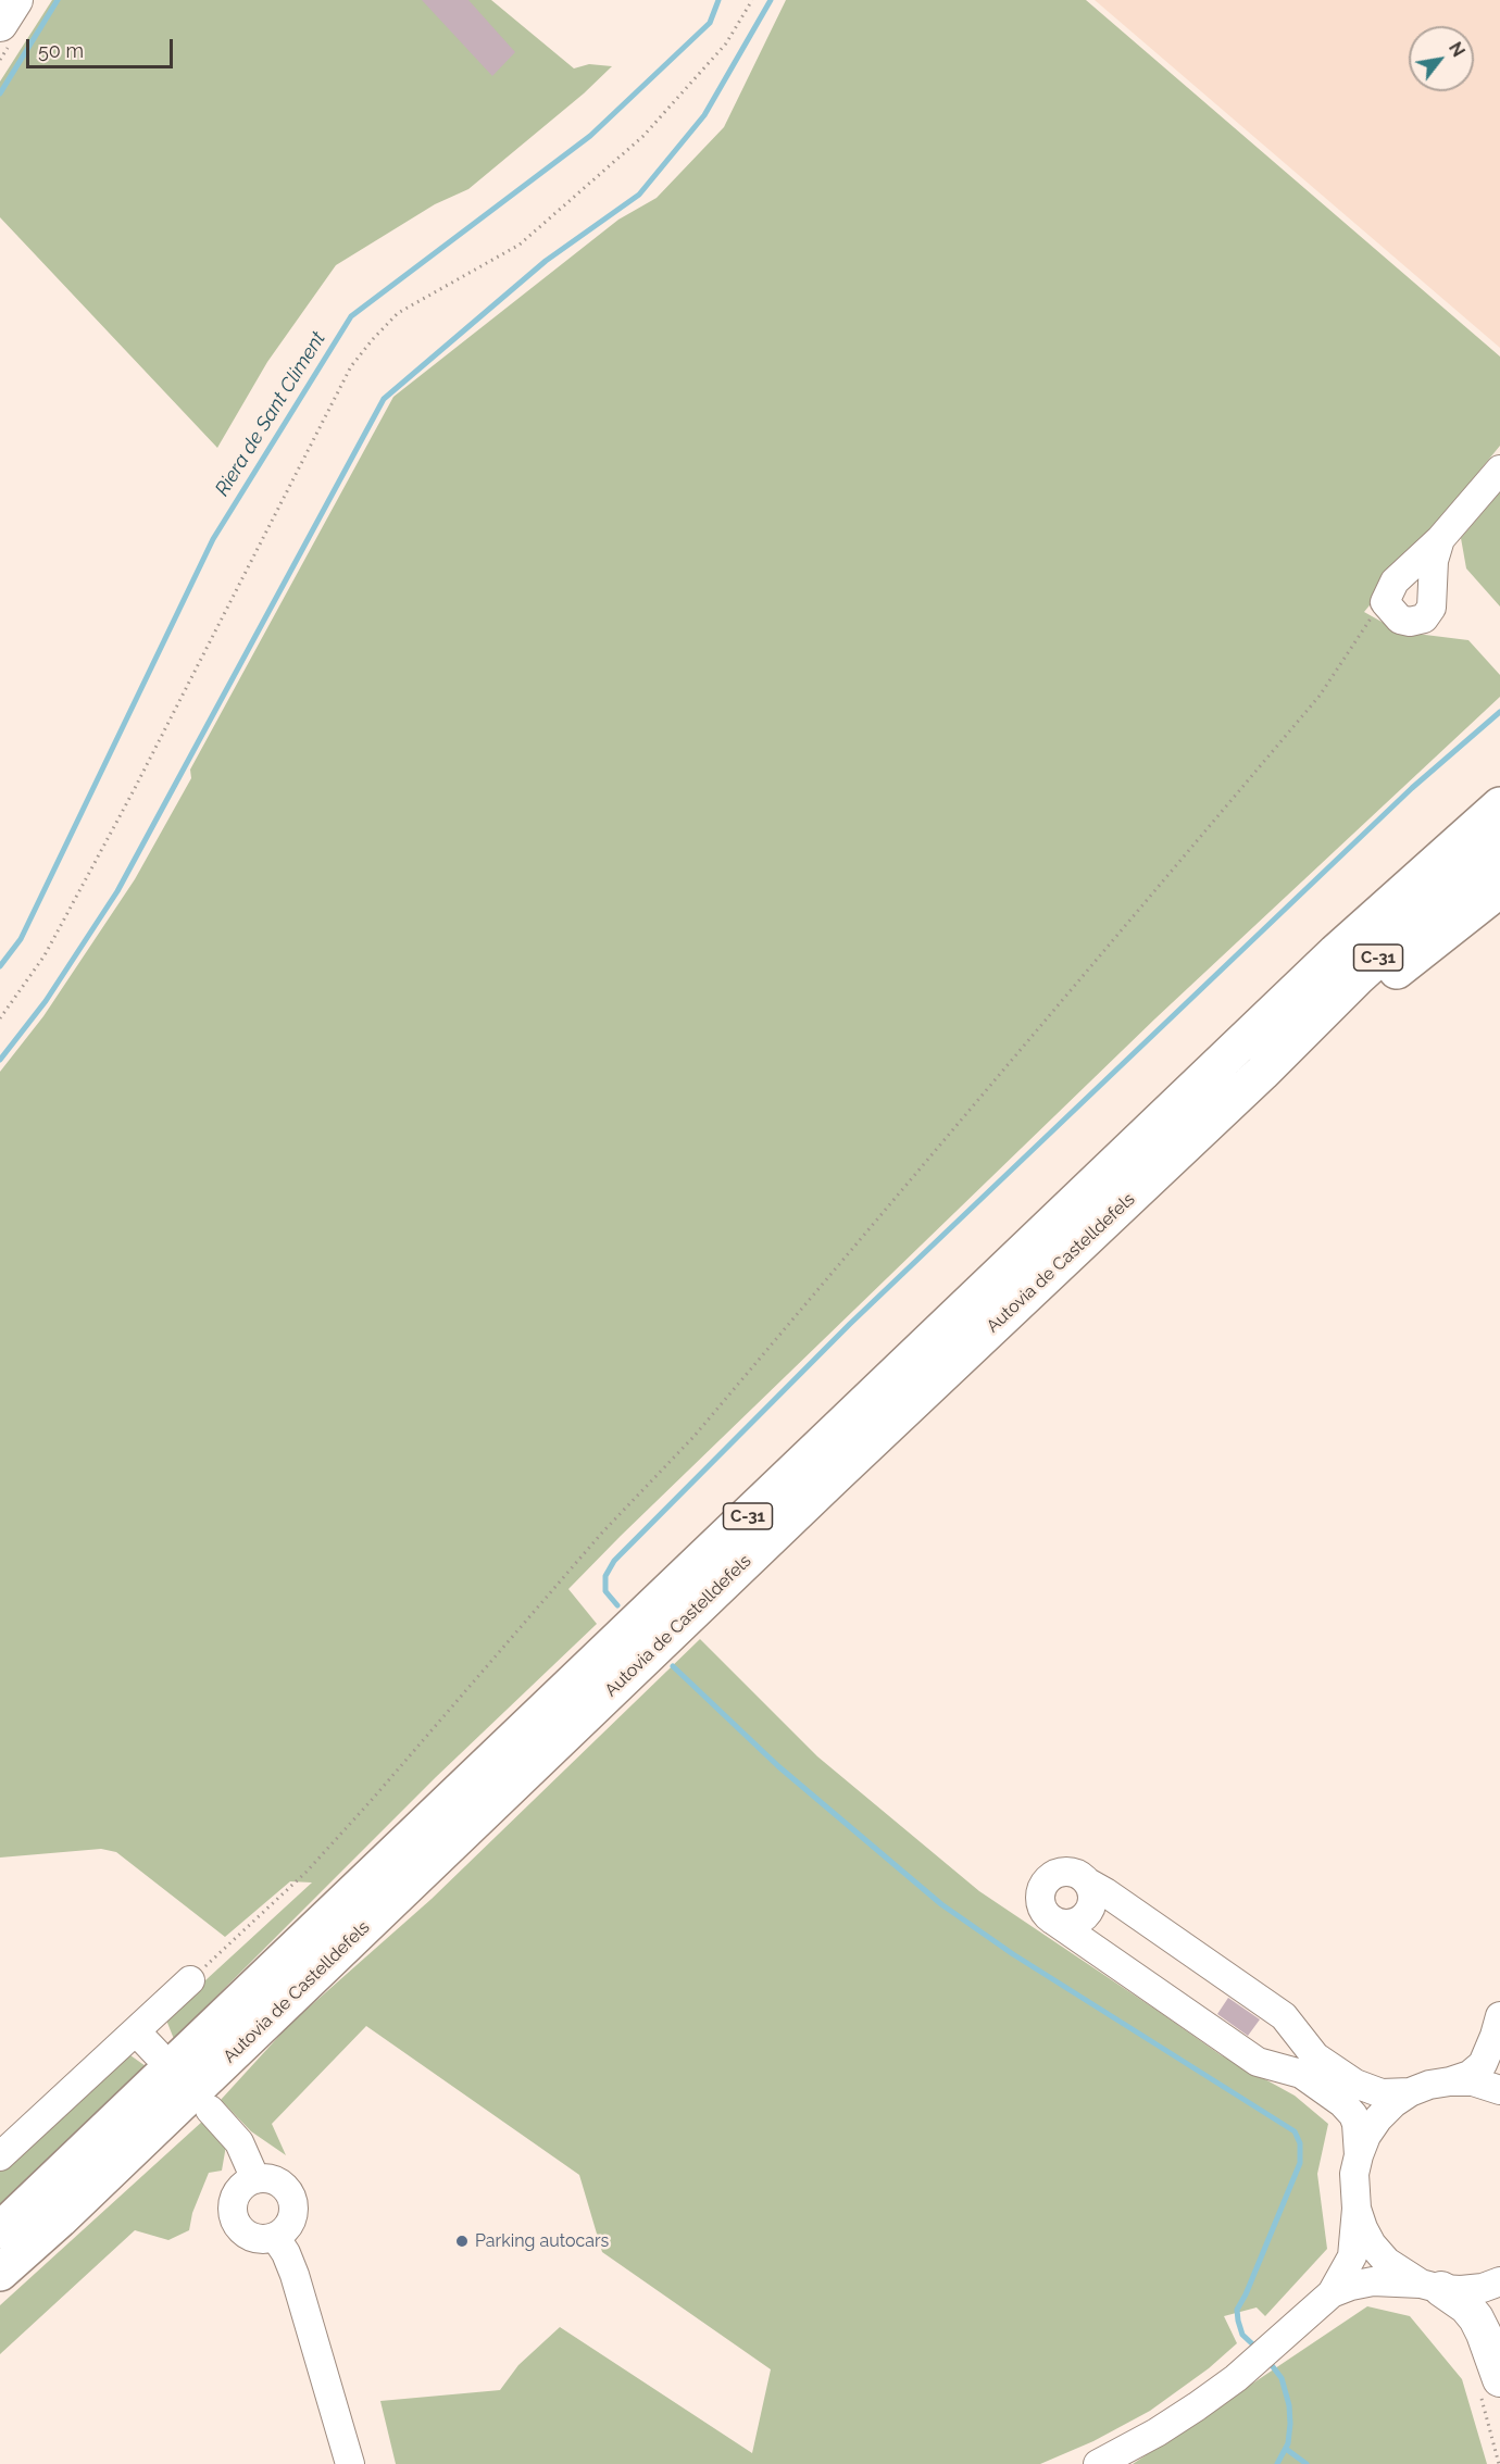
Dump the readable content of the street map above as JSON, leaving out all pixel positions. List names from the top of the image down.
{
  "streets": {
    "highway": ["C-31", "Autovia de Castelldefels"]
  },
  "water": ["Riera de Sant Climent"],
  "places": ["Parking autocars"],
  "scale_bar": "50 m",
  "north": "top right"
}
